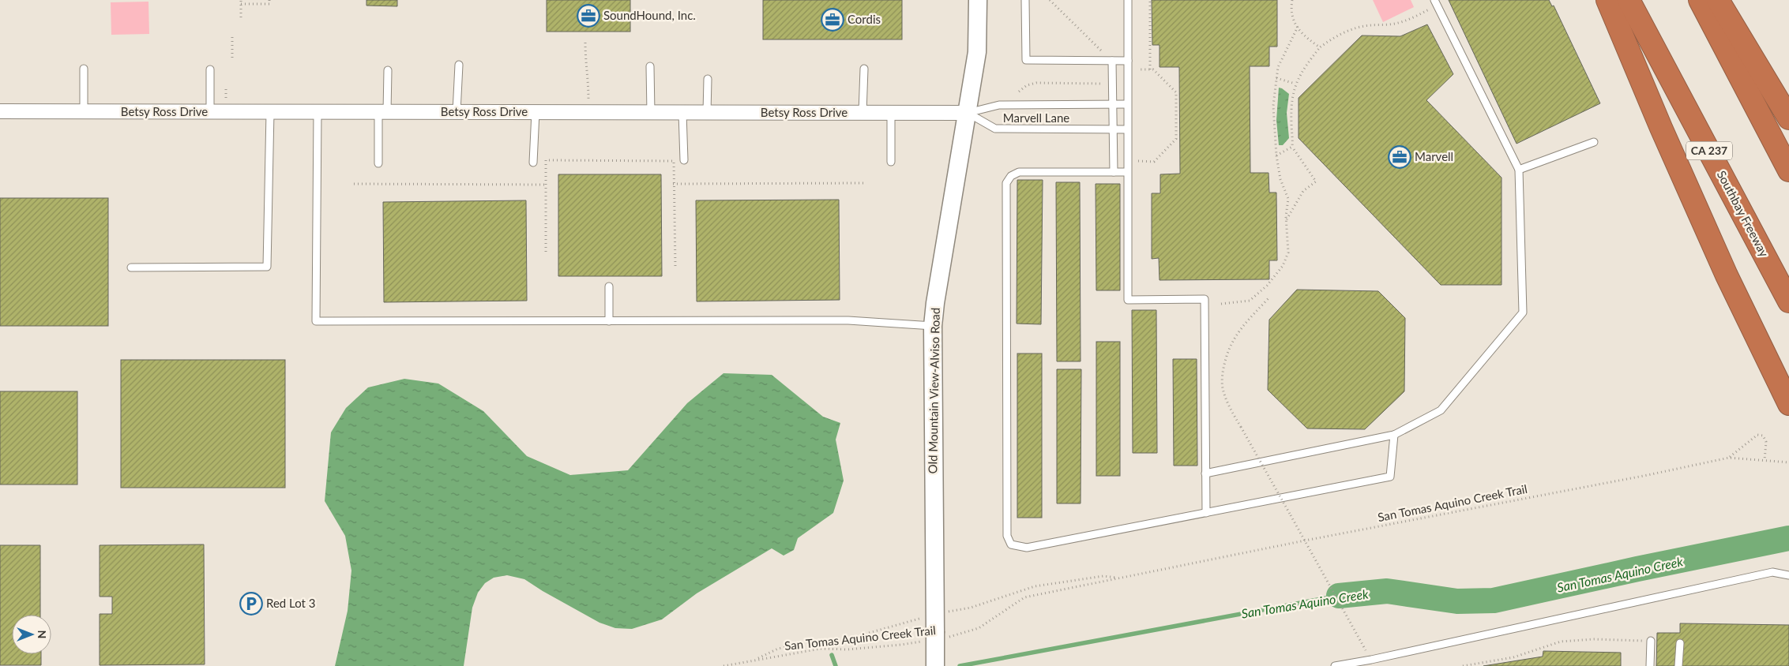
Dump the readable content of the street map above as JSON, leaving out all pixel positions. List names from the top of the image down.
{
  "streets": {
    "highway": ["CA 237", "Southbay Freeway"],
    "street": ["Betsy Ross Drive", "Old Mountain View-Alviso Road"],
    "lane": ["Marvell Lane"],
    "path": ["San Tomas Aquino Creek Trail"]
  },
  "crossings": [
    ["Betsy Ross Drive", "Marvell Lane"],
    ["Betsy Ross Drive", "Old Mountain View-Alviso Road"],
    ["Marvell Lane", "Old Mountain View-Alviso Road"],
    ["Old Mountain View-Alviso Road", "San Tomas Aquino Creek Trail"]
  ],
  "water": ["San Tomas Aquino Creek"],
  "places": {
    "office": ["SoundHound, Inc.", "Cordis", "Marvell"],
    "parking": ["Red Lot 3"]
  },
  "north": "right"
}
